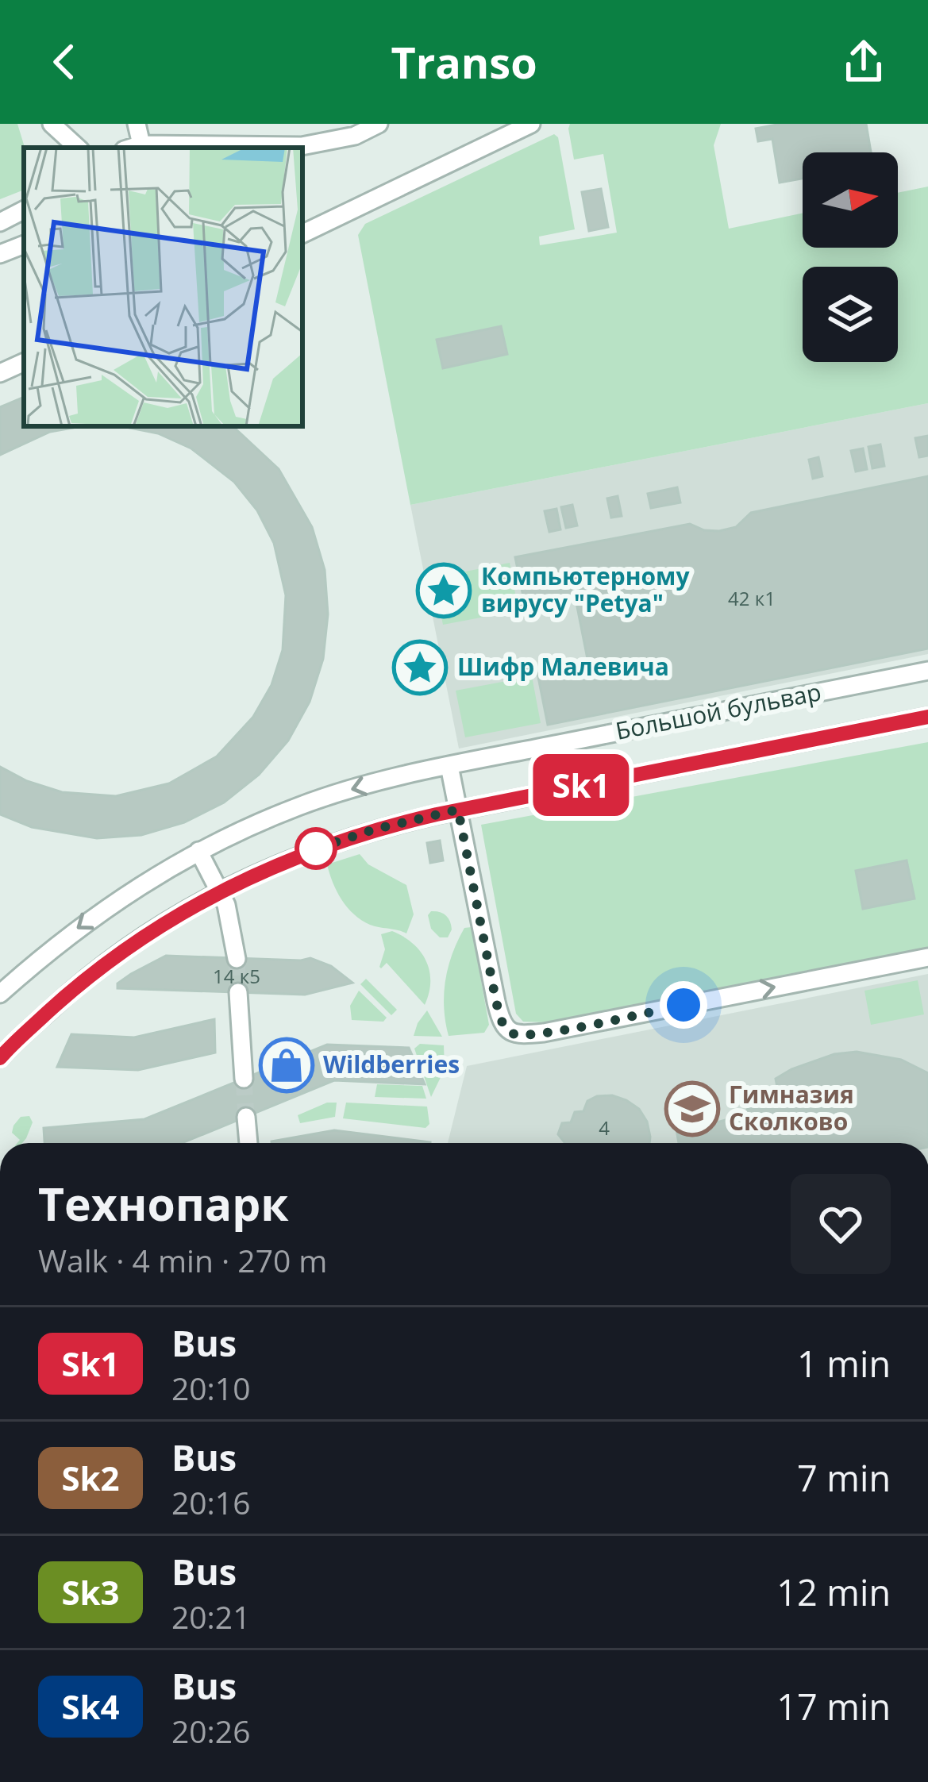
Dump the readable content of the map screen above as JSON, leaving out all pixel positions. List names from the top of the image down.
{
  "streets": {
    "street": ["Большой бульвар"]
  },
  "places": {
    "place": ["Компьютерному вирусу \"Petya\"", "Шифр Малевича"],
    "shop": ["Wildberries"],
    "school or university": ["Гимназия Сколково"]
  },
  "lines": ["bus line Sk1"],
  "house_numbers": ["42 к1", "14 к5", "4"],
  "north": "right",
  "page": {
    "header": "Transo",
    "on_map": "Sk1",
    "heading": ["Технопарк", "Walk · 4 min · 270 m"],
    "list": [
      {
        "mark": "Sk1",
        "name": "Bus",
        "note": "20:10",
        "value": "1 min"
      },
      {
        "mark": "Sk2",
        "name": "Bus",
        "note": "20:16",
        "value": "7 min"
      },
      {
        "mark": "Sk3",
        "name": "Bus",
        "note": "20:21",
        "value": "12 min"
      },
      {
        "mark": "Sk4",
        "name": "Bus",
        "note": "20:26",
        "value": "17 min"
      }
    ]
  }
}
